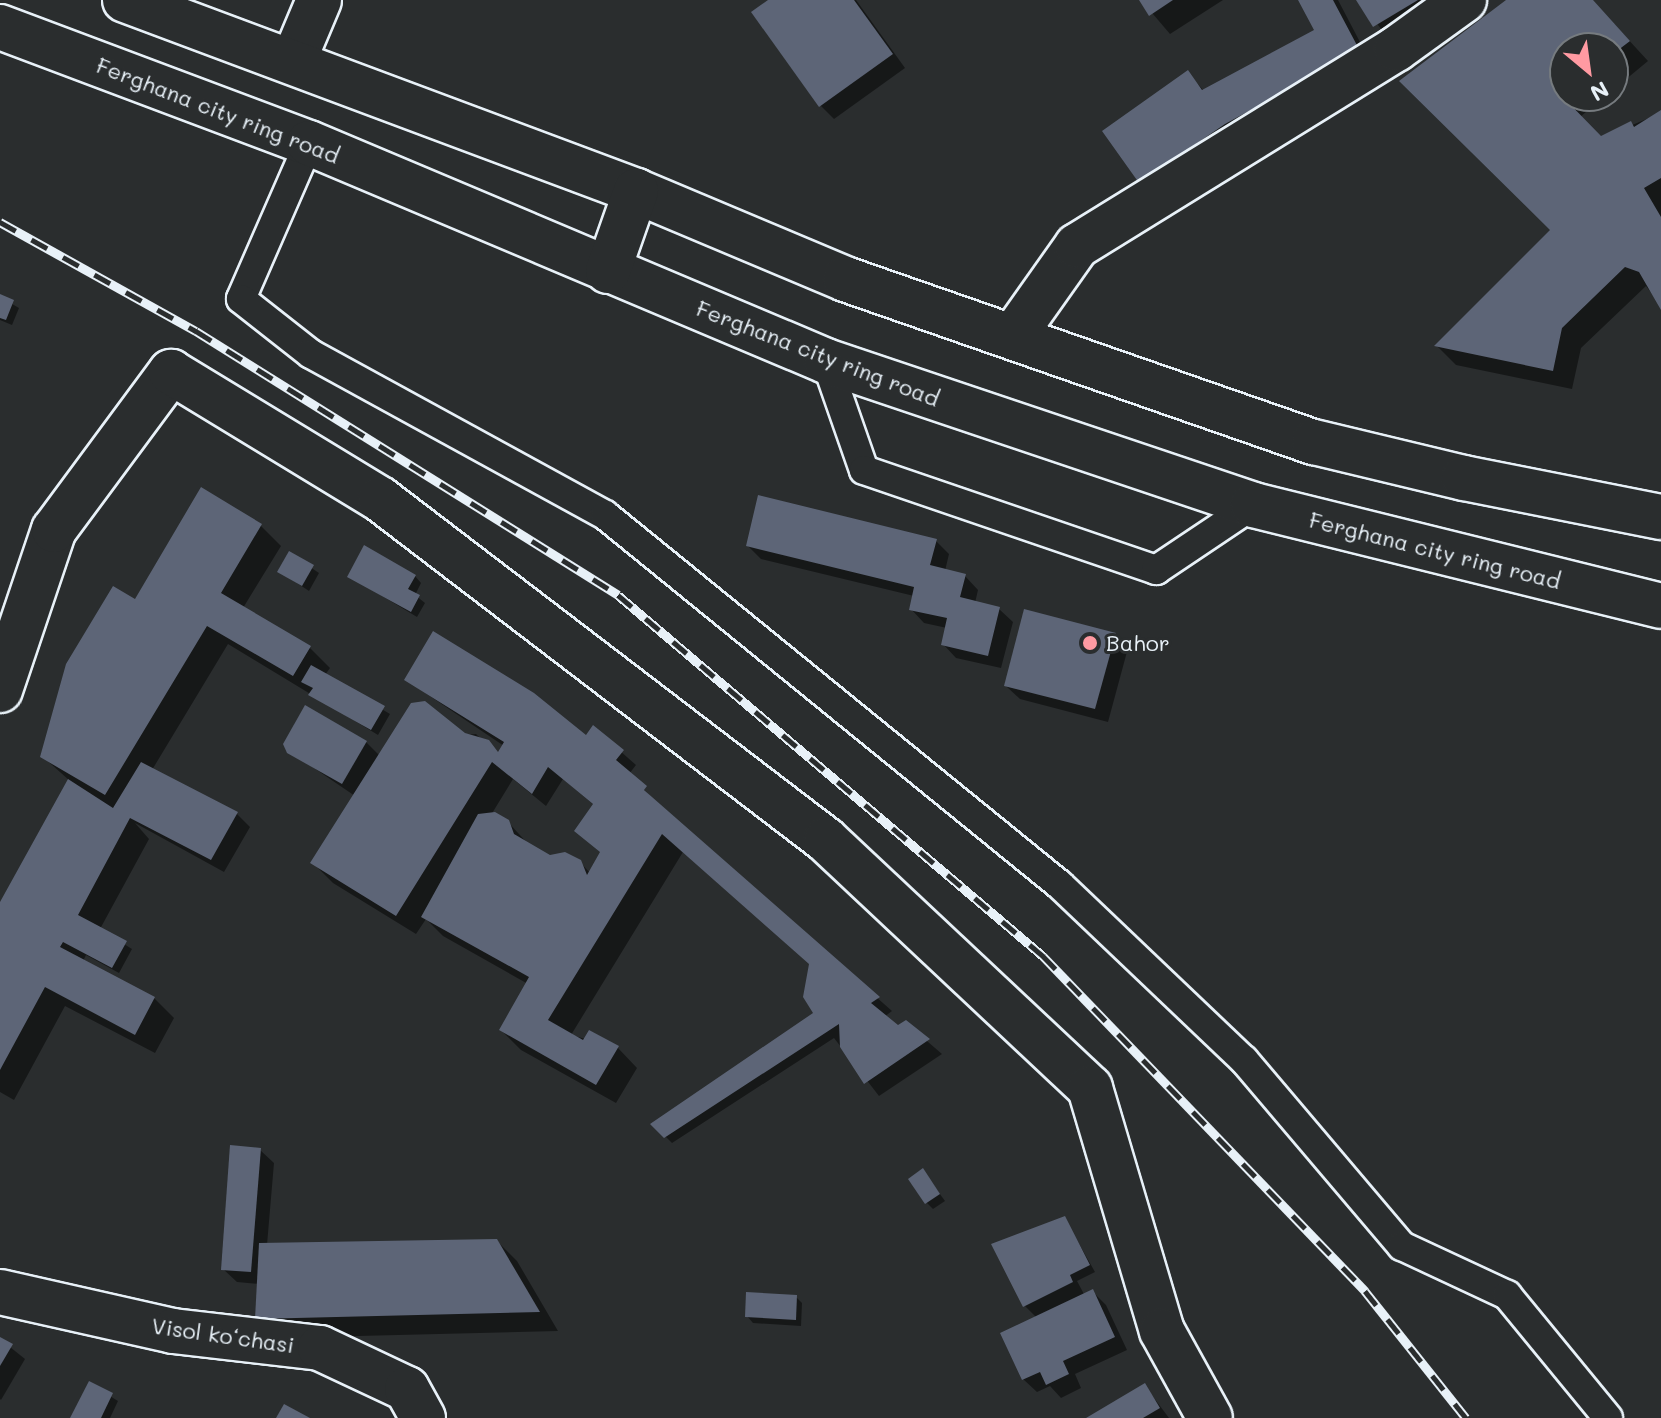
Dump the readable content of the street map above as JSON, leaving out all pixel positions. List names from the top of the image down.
{
  "streets": {
    "main road": ["Ferghana city ring road", "Visol koʻchasi"]
  },
  "places": ["Bahor"],
  "north": "bottom right"
}
